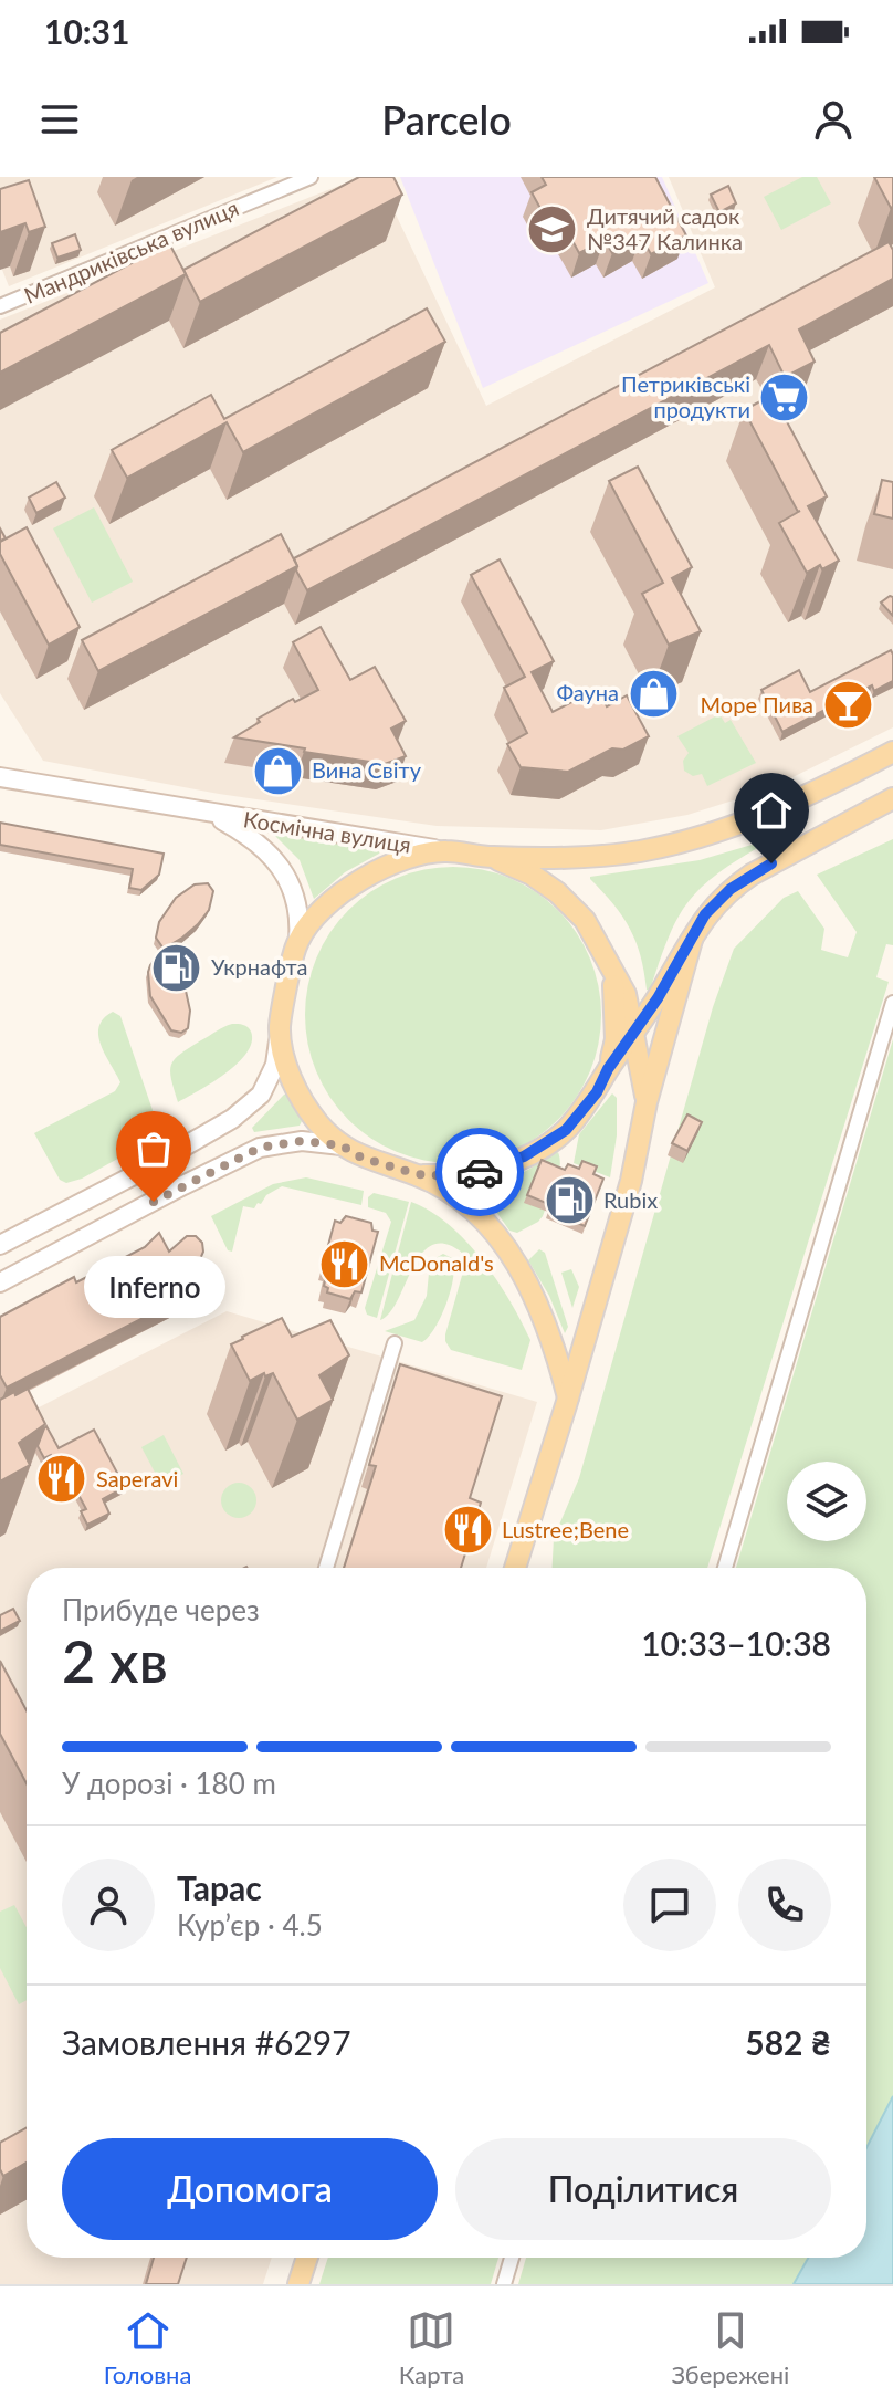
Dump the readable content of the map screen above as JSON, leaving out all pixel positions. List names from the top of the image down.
{
  "streets": {
    "main road": ["Космічна вулиця"],
    "street": ["Мандриківська вулиця"]
  },
  "places": {
    "school or university": ["Дитячий садок №347 Калинка"],
    "supermarket": ["Петриківські продукти"],
    "shop": ["Фауна", "Вина Світу"],
    "bar": ["Море Пива"],
    "fuel station": ["Укрнафта", "Rubix"],
    "other": ["Inferno"],
    "restaurant": ["McDonald's", "Saperavi", "Lustree;Bene"]
  },
  "page": {
    "status": "10:31",
    "header": "Parcelo",
    "bubble": "Inferno",
    "heading": ["2 хв", "Прибуде через", "10:33–10:38"],
    "panel": [
      "Тарас",
      "Кур’єр · 4.5",
      "Замовлення #6297",
      "582 ₴"
    ],
    "bar": "У дорозі · 180 m",
    "buttons": ["Допомога", "Поділитися"],
    "tabs": ["Головна", "Карта", "Збережені"]
  }
}
